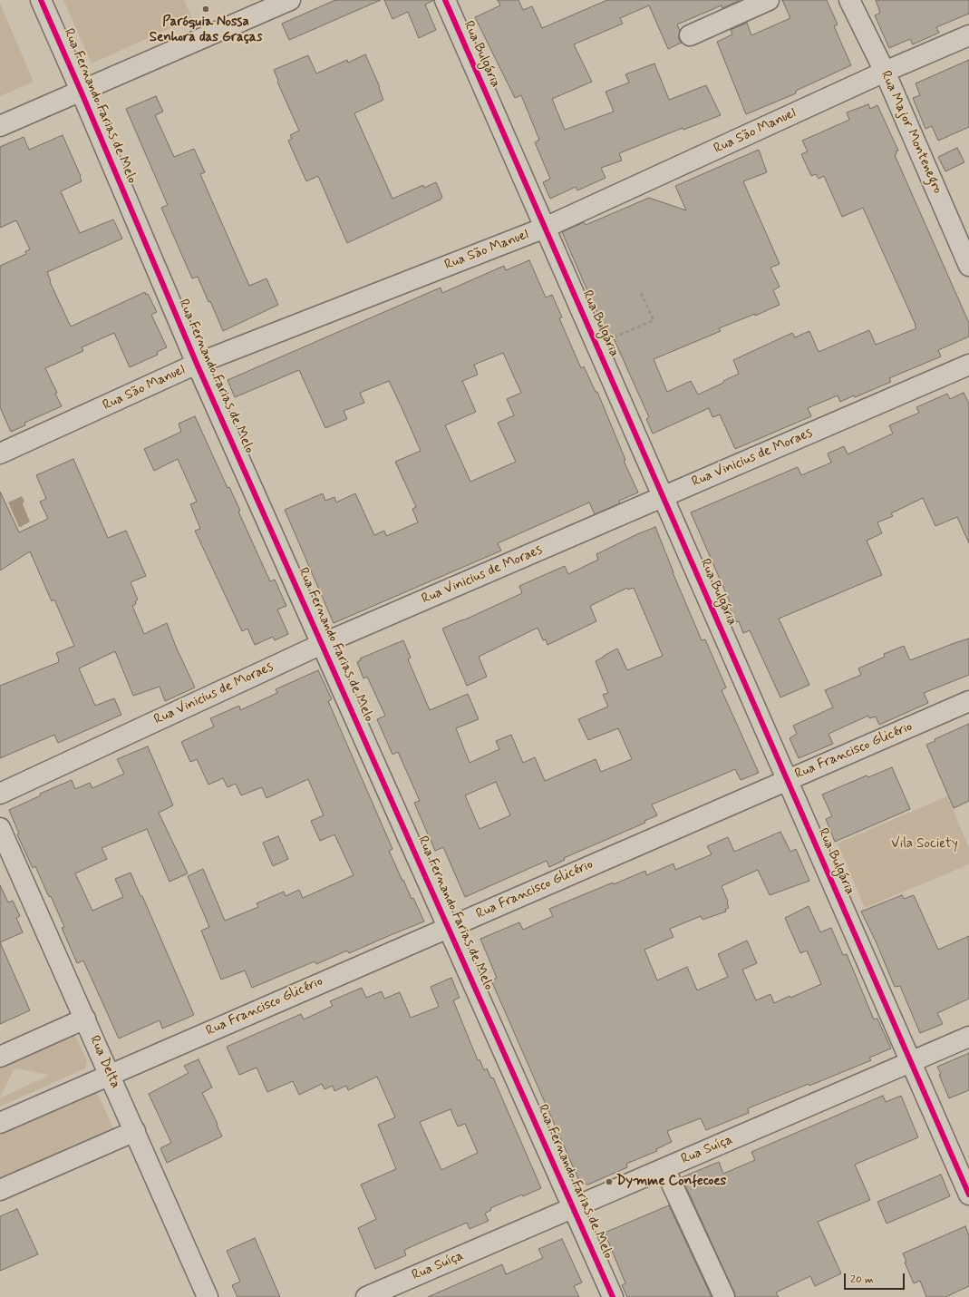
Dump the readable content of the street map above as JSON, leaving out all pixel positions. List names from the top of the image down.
{
  "streets": {
    "street": [
      "Rua Bulgária",
      "Rua Fernando Farias de Melo",
      "Rua São Manuel",
      "Rua Major Montenegro",
      "Rua Vinicius de Moraes",
      "Rua Francisco Glicério",
      "Rua Delta",
      "Rua Suíça"
    ]
  },
  "crossings": [
    ["Rua Bulgária", "Rua São Manuel"],
    ["Rua Bulgária", "Rua Vinicius de Moraes"],
    ["Rua Bulgária", "Rua Francisco Glicério"],
    ["Rua Bulgária", "Rua Suíça"],
    ["Rua Fernando Farias de Melo", "Rua São Manuel"],
    ["Rua Fernando Farias de Melo", "Rua Vinicius de Moraes"],
    ["Rua Fernando Farias de Melo", "Rua Francisco Glicério"],
    ["Rua Fernando Farias de Melo", "Rua Suíça"],
    ["Rua São Manuel", "Rua Major Montenegro"],
    ["Rua Francisco Glicério", "Rua Delta"]
  ],
  "parks": ["Vila Society"],
  "places": ["Paróquia Nossa Senhora das Graças", "Dymme Confecoes"],
  "scale_bar": "20 m"
}
